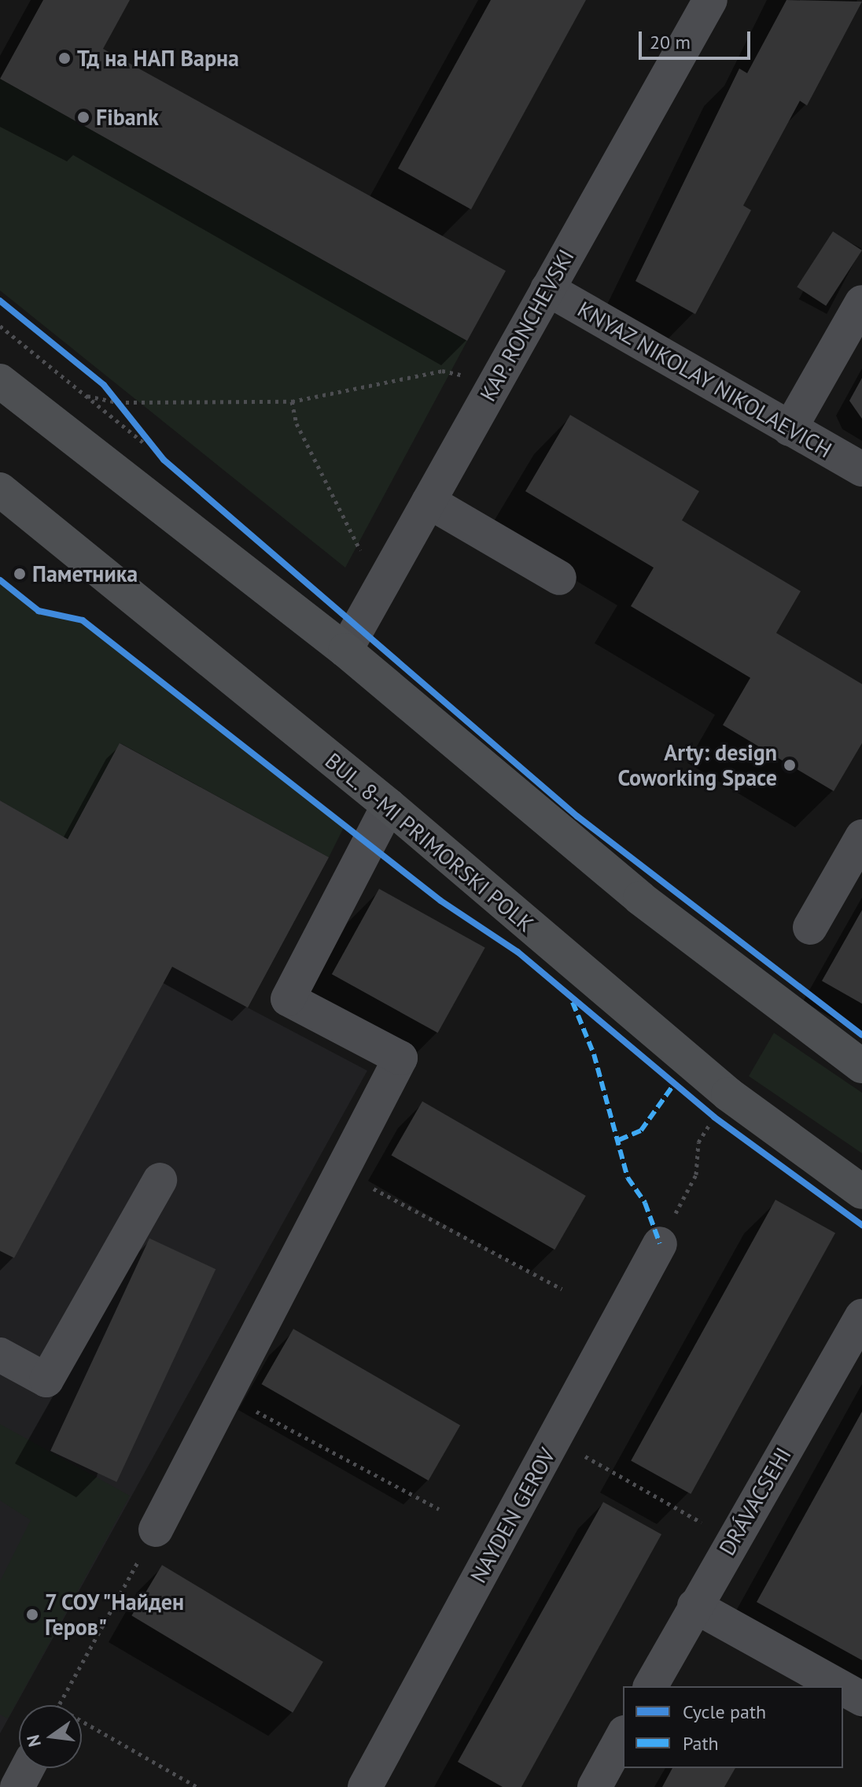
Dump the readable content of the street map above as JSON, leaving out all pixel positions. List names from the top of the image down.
{
  "streets": {
    "main road": ["BUL. 8-MI PRIMORSKI POLK"],
    "street": [
      "KAP. RONCHEVSKI",
      "KNYAZ NIKOLAY NIKOLAEVICH",
      "DRÁVACSEHI",
      "NAYDEN GEROV"
    ]
  },
  "crossings": [
    ["KAP. RONCHEVSKI", "KNYAZ NIKOLAY NIKOLAEVICH"]
  ],
  "places": [
    "Тд на НАП Варна",
    "Fibank",
    "Паметника",
    "Arty: design Coworking Space",
    "7 СОУ \"Найден Геров\""
  ],
  "legend": ["Cycle path", "Path"],
  "scale_bar": "20 m",
  "north": "left"
}
